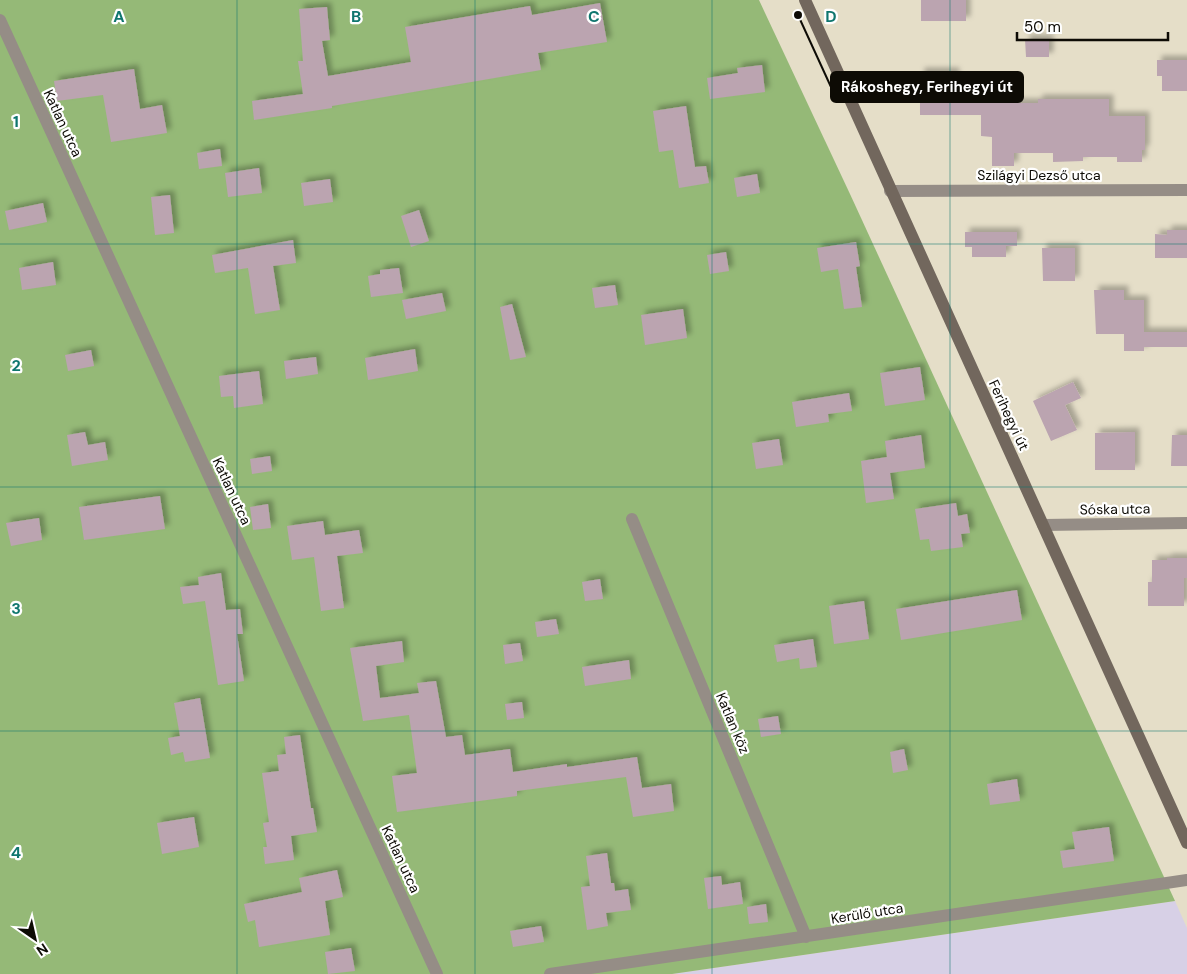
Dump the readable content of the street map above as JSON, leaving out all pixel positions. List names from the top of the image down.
{
  "streets": {
    "main road": ["Ferihegyi út"],
    "street": [
      "Katlan utca",
      "Szilágyi Dezső utca",
      "Sóska utca",
      "Katlan köz",
      "Kerülő utca"
    ]
  },
  "crossings": [
    ["Szilágyi Dezső utca", "Ferihegyi út"],
    ["Ferihegyi út", "Sóska utca"],
    ["Katlan köz", "Kerülő utca"]
  ],
  "places": ["Rákoshegy, Ferihegyi út"],
  "scale_bar": "50 m",
  "north": "bottom right",
  "grid": {
    "columns": [
      "A",
      "B",
      "C",
      "D"
    ],
    "rows": [
      "1",
      "2",
      "3",
      "4"
    ]
  }
}
